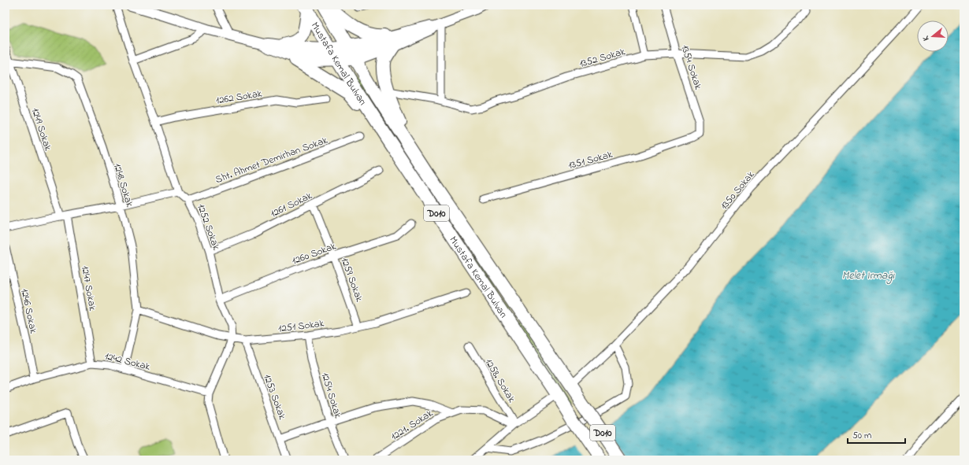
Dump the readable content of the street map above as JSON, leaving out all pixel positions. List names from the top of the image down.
{
  "streets": {
    "highway": ["Mustafa Kemal Bulvarı", "D010"],
    "street": [
      "1352 Sokak",
      "1354 Sokak",
      "1262 Sokak",
      "1249 Sokak",
      "Sht. Ahmet Demirhan Sokak",
      "1351 Sokak",
      "1248 Sokak",
      "1350 Sokak",
      "1261 Sokak",
      "1252 Sokak",
      "1260 Sokak",
      "1259 Sokak",
      "1247 Sokak",
      "1246 Sokak",
      "1251 Sokak",
      "1242 Sokak",
      "1258. Sokak",
      "1254 Sokak",
      "1253 Sokak",
      "1221. Sokak"
    ]
  },
  "crossings": [
    ["1352 Sokak", "1354 Sokak"],
    ["Mustafa Kemal Bulvarı", "1350 Sokak"],
    ["1354 Sokak", "1351 Sokak"],
    ["1249 Sokak", "1248 Sokak"],
    ["1249 Sokak", "1247 Sokak"],
    ["Sht. Ahmet Demirhan Sokak", "1252 Sokak"],
    ["1248 Sokak", "1251 Sokak"],
    ["1248 Sokak", "1242 Sokak"],
    ["1261 Sokak", "1252 Sokak"],
    ["1261 Sokak", "1259 Sokak"],
    ["1252 Sokak", "1260 Sokak"],
    ["1252 Sokak", "1251 Sokak"],
    ["1260 Sokak", "1259 Sokak"],
    ["1259 Sokak", "1251 Sokak"],
    ["1247 Sokak", "1242 Sokak"],
    ["1246 Sokak", "1242 Sokak"],
    ["1251 Sokak", "1254 Sokak"],
    ["1251 Sokak", "1253 Sokak"],
    ["1258. Sokak", "1221. Sokak"]
  ],
  "water": ["Melet Irmağı"],
  "scale_bar": "50 m",
  "north": "left"
}
